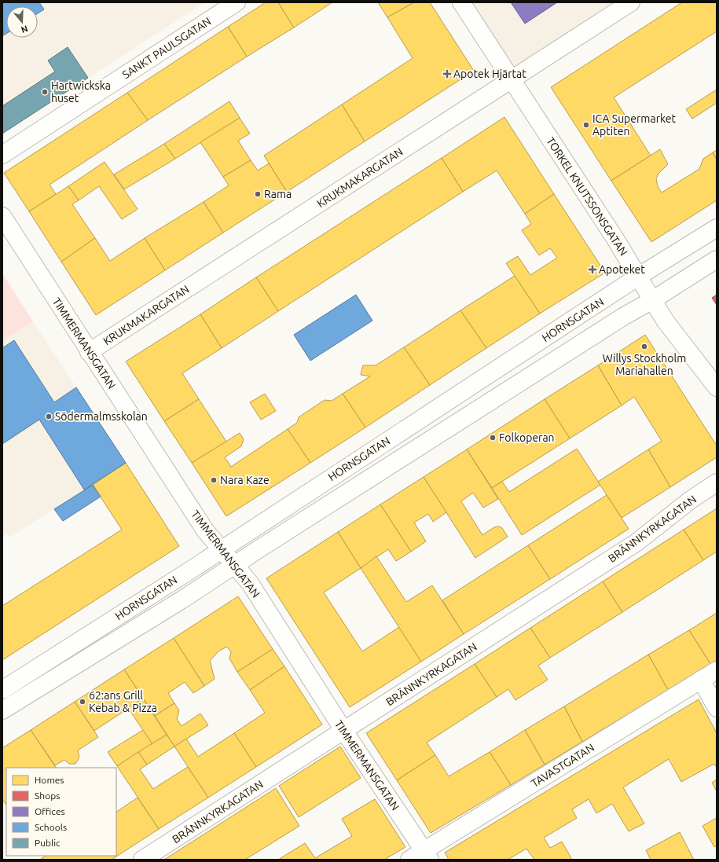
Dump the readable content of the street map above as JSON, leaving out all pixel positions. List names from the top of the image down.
{
  "streets": {
    "street": [
      "SANKT PAULSGATAN",
      "KRUKMAKARGATAN",
      "TORKEL KNUTSSONSGATAN",
      "HORNSGATAN",
      "TIMMERMANSGATAN",
      "BRÄNNKYRKAGATAN",
      "TAVASTGATAN"
    ]
  },
  "crossings": [
    ["KRUKMAKARGATAN", "TORKEL KNUTSSONSGATAN"],
    ["KRUKMAKARGATAN", "TIMMERMANSGATAN"],
    ["TORKEL KNUTSSONSGATAN", "HORNSGATAN"],
    ["HORNSGATAN", "TIMMERMANSGATAN"],
    ["TIMMERMANSGATAN", "BRÄNNKYRKAGATAN"],
    ["TIMMERMANSGATAN", "TAVASTGATAN"]
  ],
  "places": {
    "health": ["Apotek Hjärtat", "Apoteket"],
    "other": [
      "Hartwickska huset",
      "ICA Supermarket Aptiten",
      "Rama",
      "Willys Stockholm Mariahallen",
      "Södermalmsskolan",
      "Folkoperan",
      "Nara Kaze",
      "62:ans Grill Kebab & Pizza"
    ]
  },
  "legend": [
    "Homes",
    "Shops",
    "Offices",
    "Schools",
    "Public"
  ],
  "north": "bottom"
}
